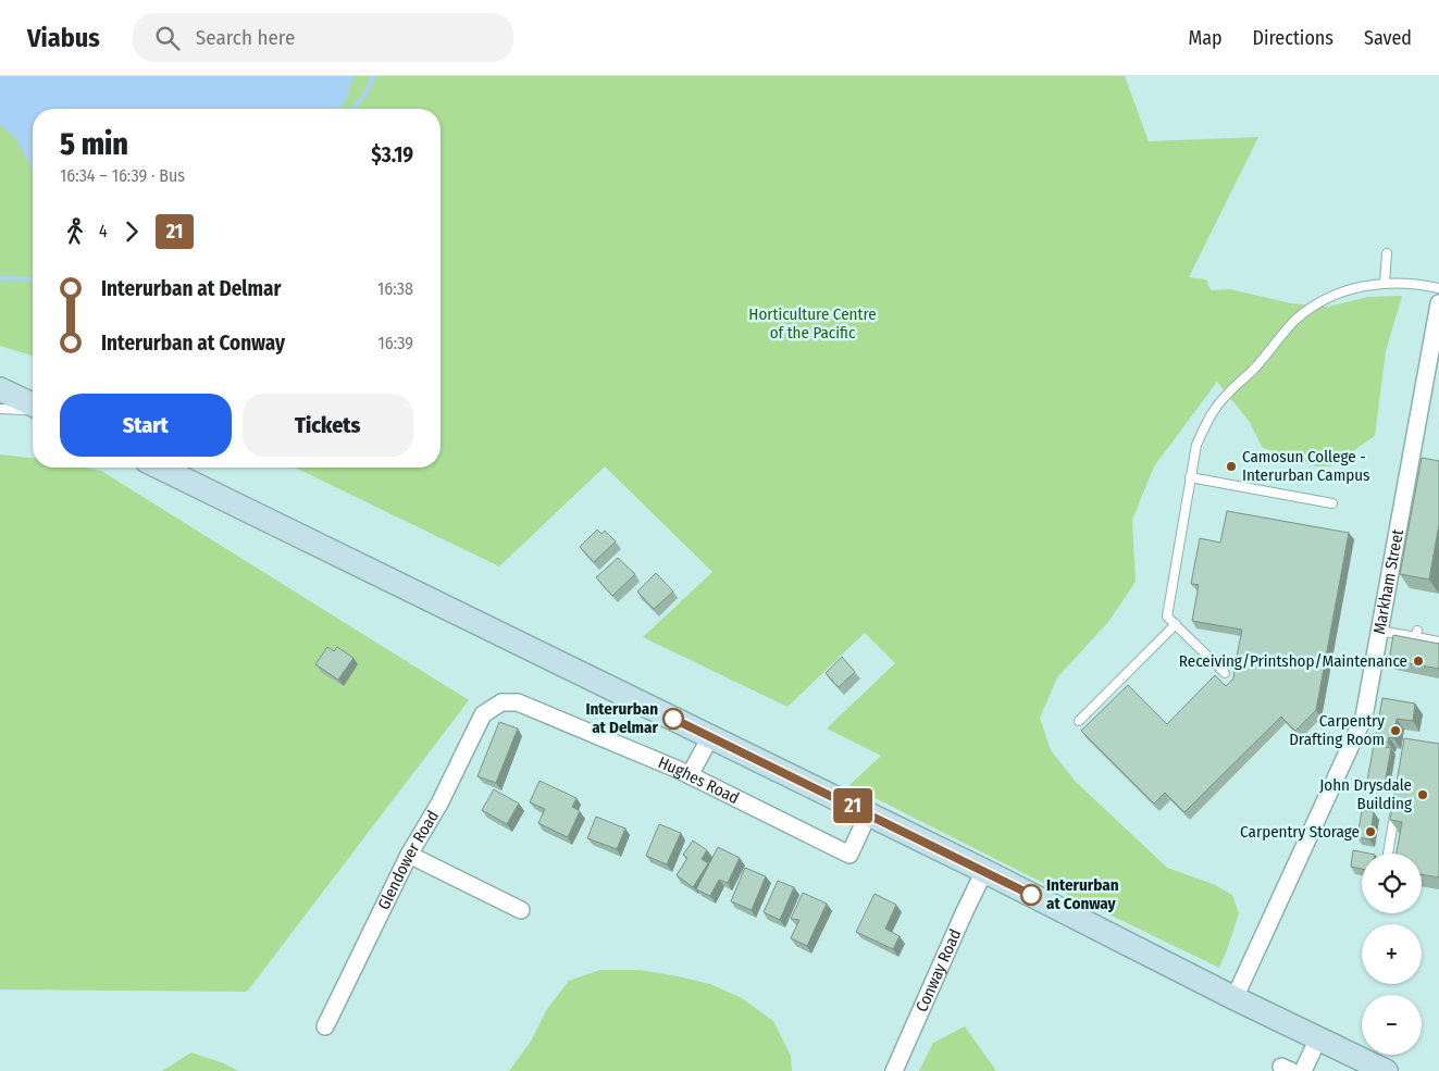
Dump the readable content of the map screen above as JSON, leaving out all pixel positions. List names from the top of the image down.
{
  "streets": {
    "street": [
      "Markham Street",
      "Hughes Road",
      "Glendower Road",
      "Conway Road"
    ]
  },
  "crossings": [
    ["Hughes Road", "Glendower Road"]
  ],
  "parks": ["Horticulture Centre of the Pacific"],
  "places": [
    "Camosun College - Interurban Campus",
    "Receiving/Printshop/Maintenance",
    "Interurban at Delmar",
    "Carpentry Drafting Room",
    "John Drysdale Building",
    "Carpentry Storage",
    "Interurban at Conway"
  ],
  "lines": ["bus line 21"],
  "page": {
    "header": "Viabus",
    "search": "Search here",
    "nav": ["Map", "Directions", "Saved"],
    "on_map": "21",
    "heading": ["5 min", "16:34 – 16:39 · Bus", "$3.19"],
    "legs": ["4", "21"],
    "list": [
      {
        "name": "Interurban at Delmar",
        "value": "16:38"
      },
      {
        "name": "Interurban at Conway",
        "value": "16:39"
      }
    ],
    "buttons": ["Start", "Tickets"],
    "map_buttons": ["+", "−"]
  }
}
